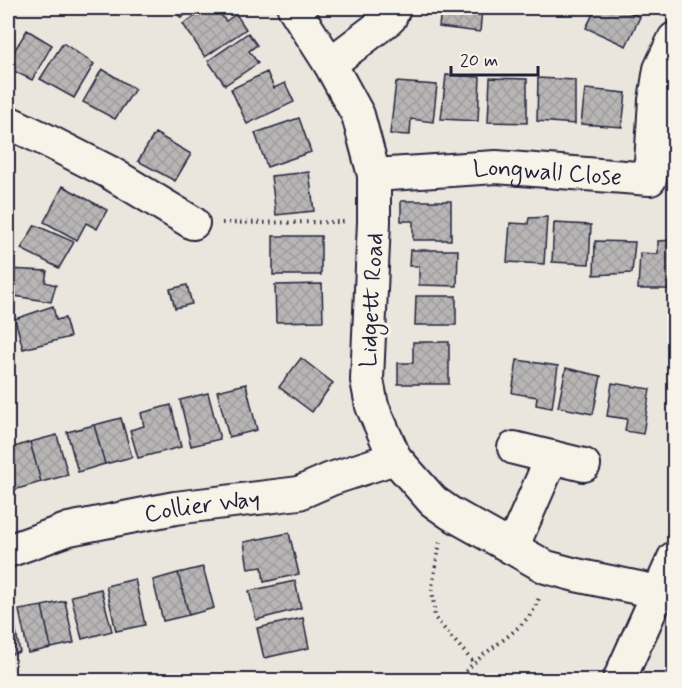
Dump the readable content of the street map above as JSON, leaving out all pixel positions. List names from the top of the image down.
{
  "streets": {
    "street": ["Longwall Close", "Lidgett Road", "Collier Way"]
  },
  "crossings": [
    ["Longwall Close", "Lidgett Road"],
    ["Lidgett Road", "Collier Way"]
  ],
  "scale_bar": "20 m"
}
